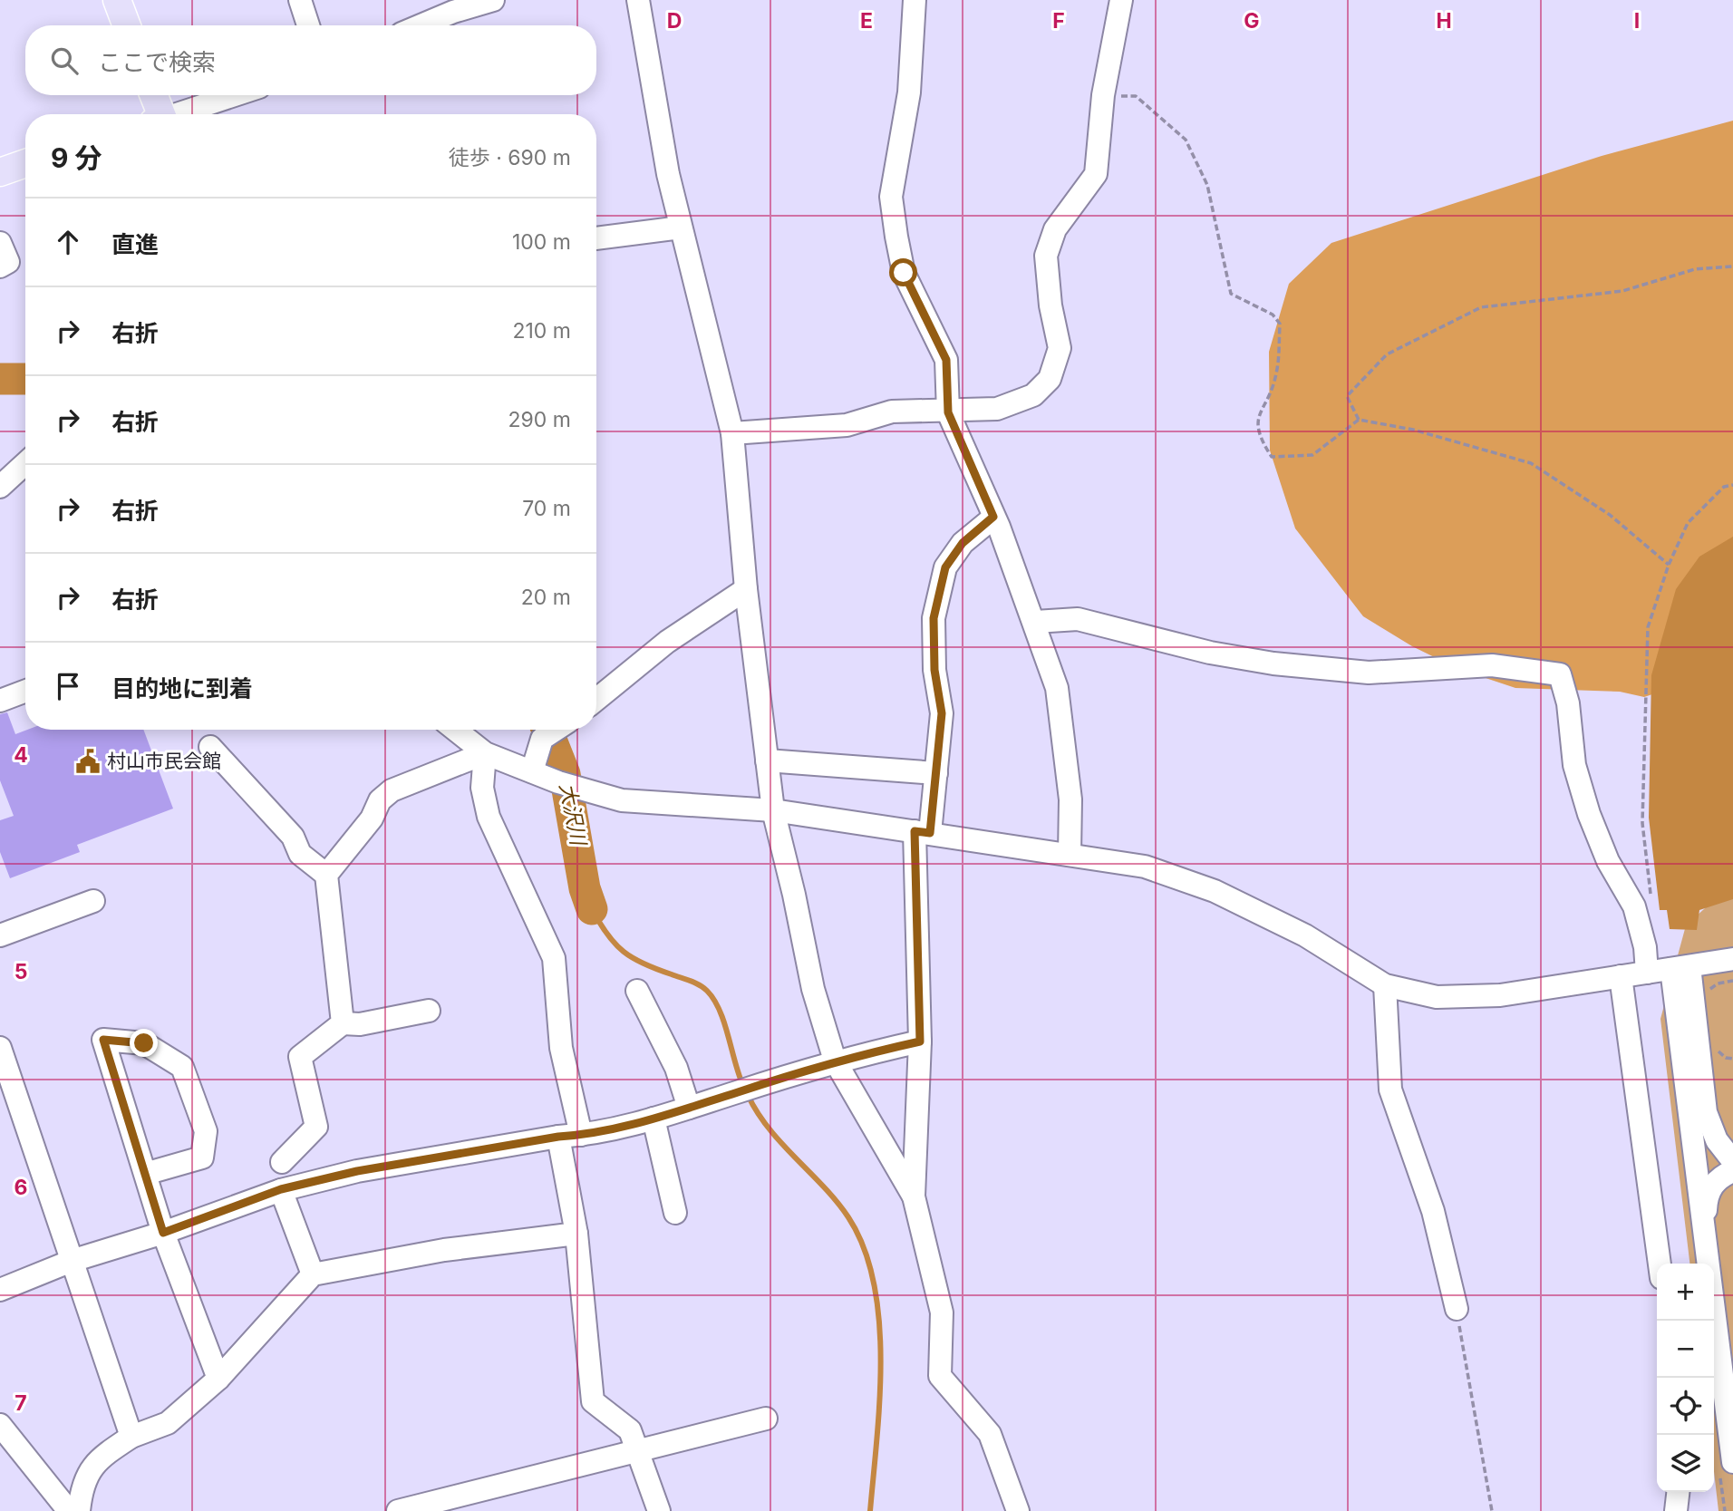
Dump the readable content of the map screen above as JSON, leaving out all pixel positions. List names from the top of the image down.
{
  "water": ["大沢川"],
  "places": {
    "public building": ["村山市民会館"]
  },
  "page": {
    "search": "ここで検索",
    "heading": ["9 分", "徒歩 · 690 m"],
    "list": [
      ["直進", "100 m"],
      ["右折", "210 m"],
      ["右折", "290 m"],
      ["右折", "70 m"],
      ["右折", "20 m"],
      "目的地に到着"
    ],
    "map_buttons": ["+", "−"]
  },
  "grid": {
    "columns": [
      "D",
      "E",
      "F",
      "G",
      "H",
      "I"
    ],
    "rows": [
      "4",
      "5",
      "6",
      "7"
    ]
  }
}
